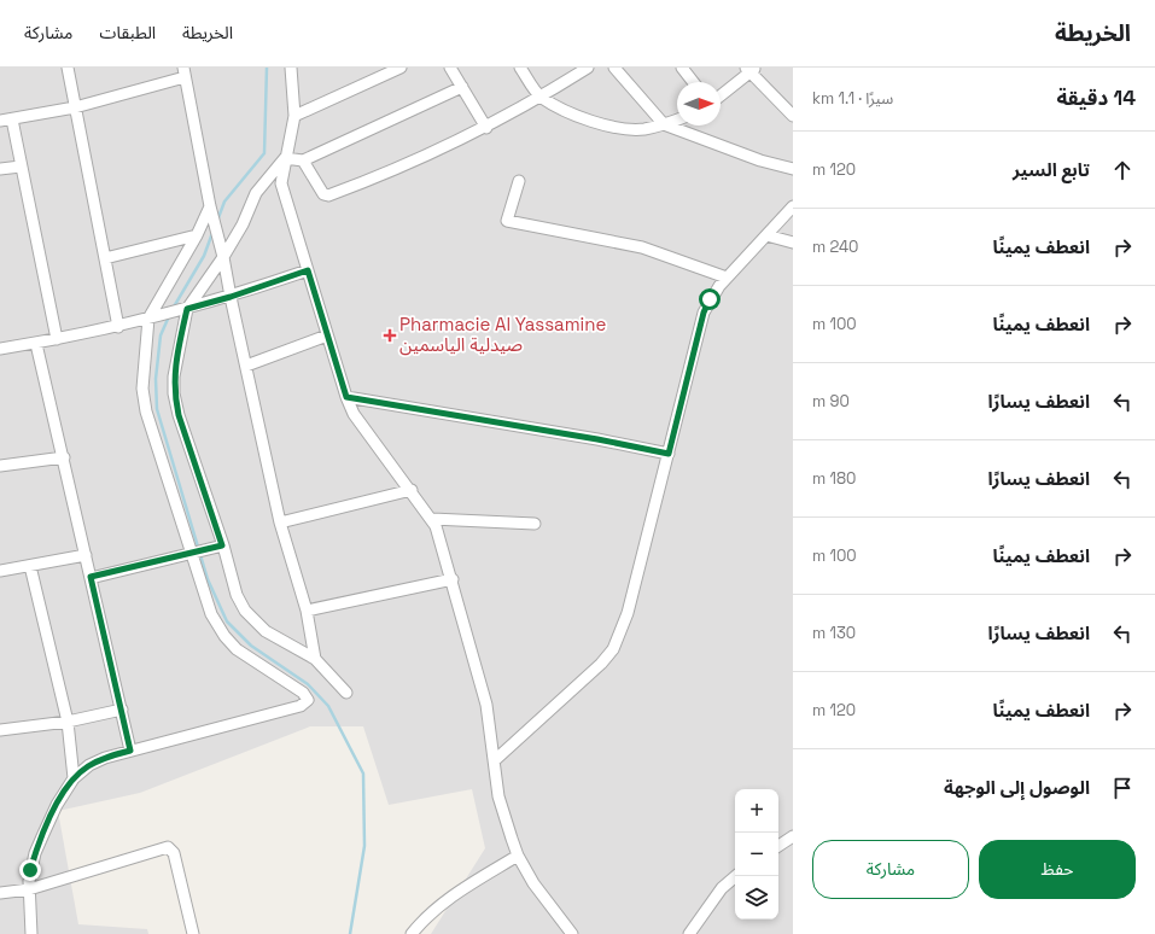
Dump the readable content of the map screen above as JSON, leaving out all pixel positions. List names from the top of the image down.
{
  "places": {
    "health": ["Pharmacie Al Yassamine صيدلية الياسمين"]
  },
  "north": "right",
  "page": {
    "header": "الخريطة",
    "nav": ["الخريطة", "الطبقات", "مشاركة"],
    "heading": ["14 دقيقة", "سيرًا · 1.1 km"],
    "list": [
      ["تابع السير", "120 m"],
      ["انعطف يمينًا", "240 m"],
      ["انعطف يمينًا", "100 m"],
      ["انعطف يسارًا", "90 m"],
      ["انعطف يسارًا", "180 m"],
      ["انعطف يمينًا", "100 m"],
      ["انعطف يسارًا", "130 m"],
      ["انعطف يمينًا", "120 m"],
      "الوصول إلى الوجهة"
    ],
    "map_buttons": ["+", "−"],
    "buttons": ["حفظ", "مشاركة"]
  }
}
